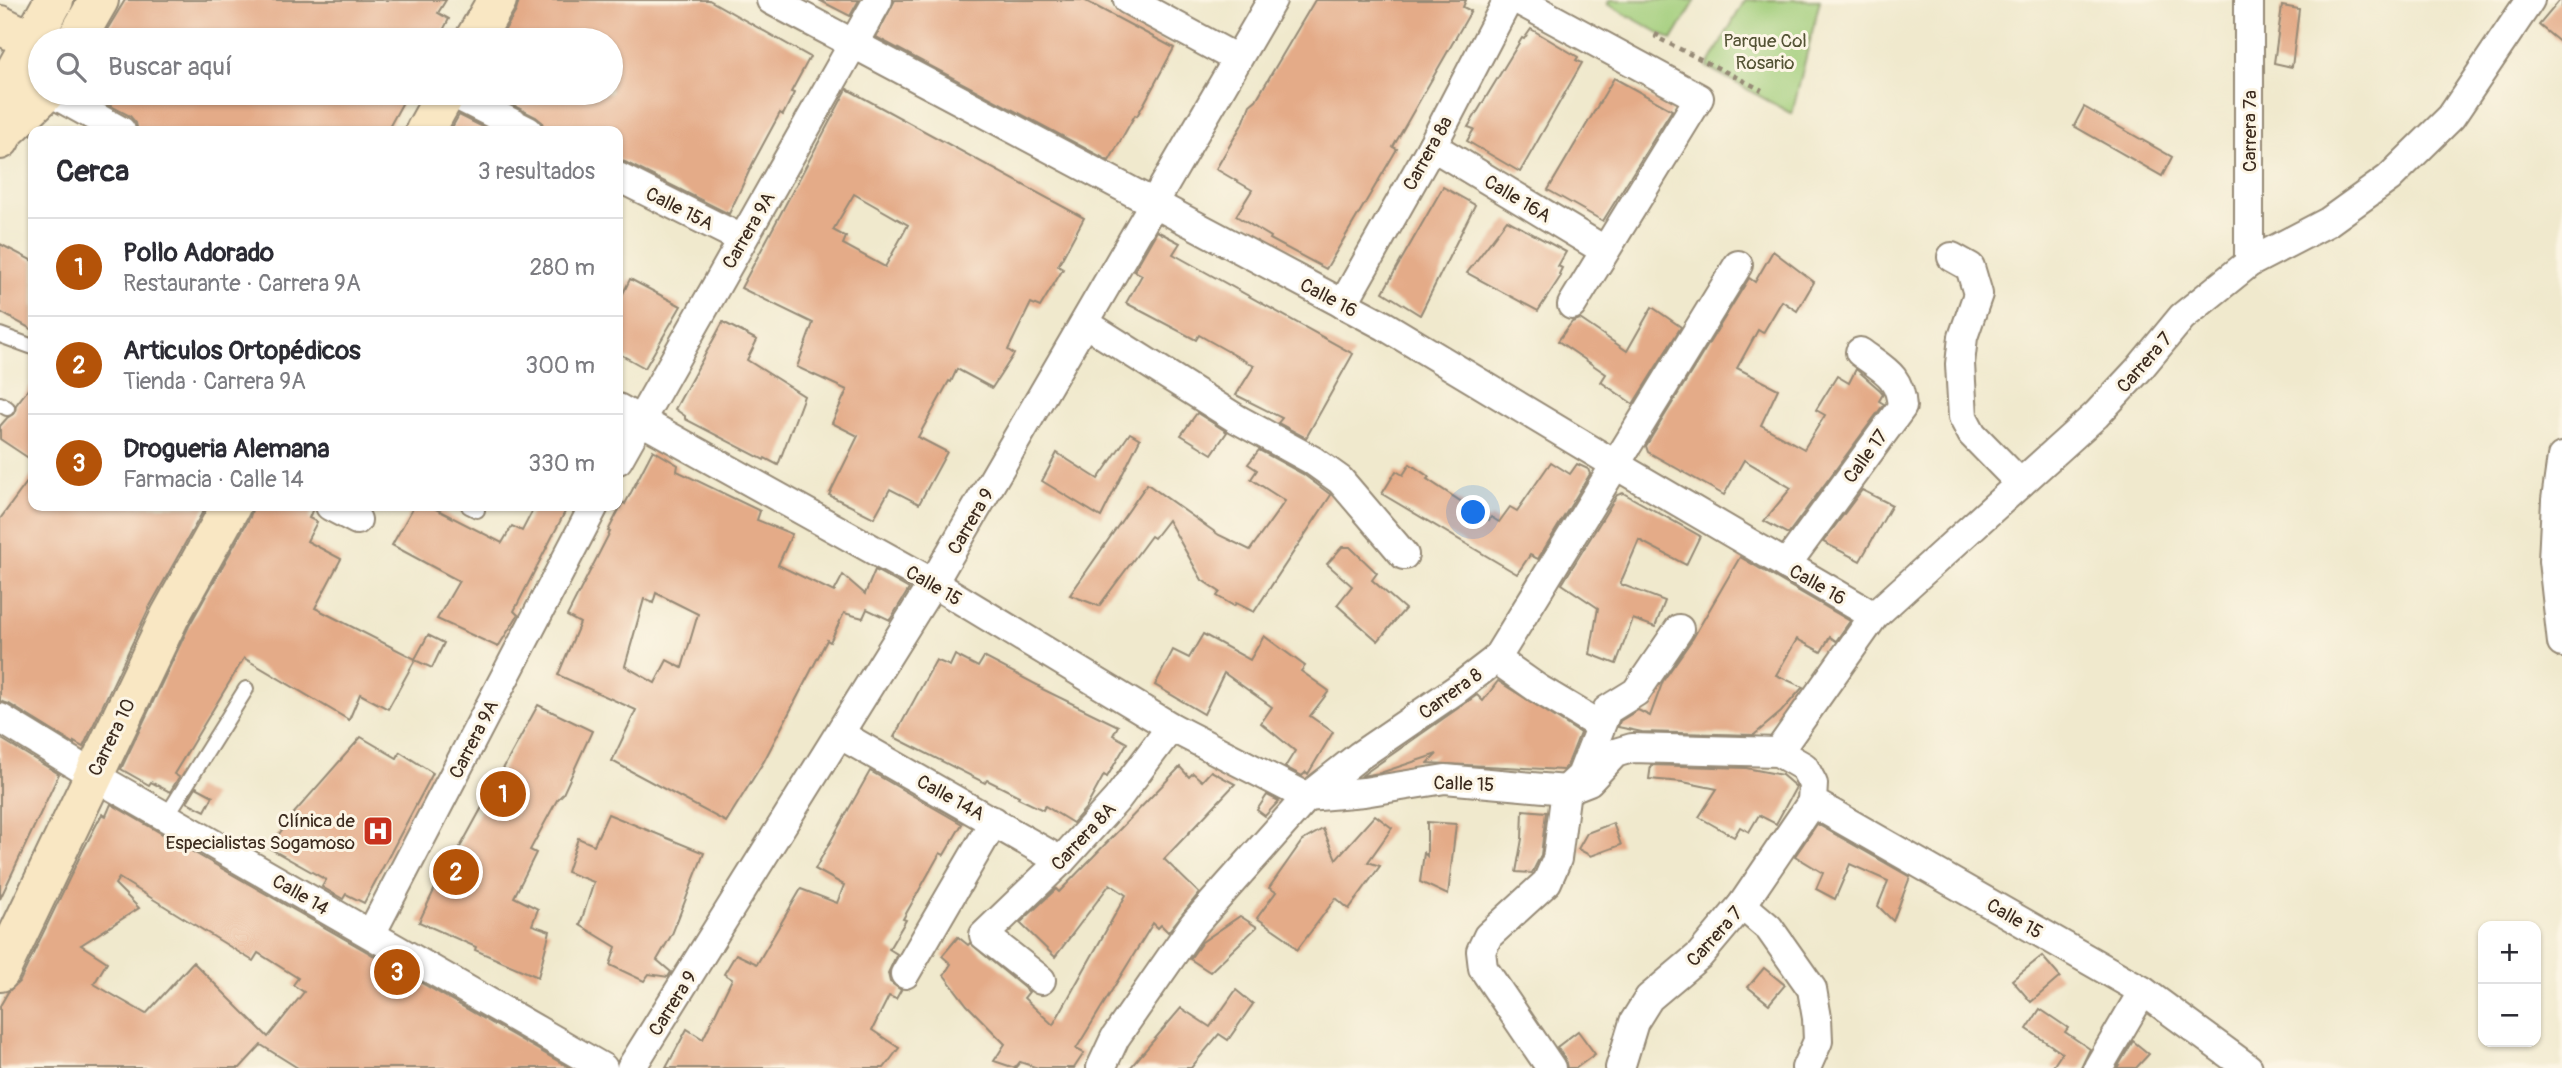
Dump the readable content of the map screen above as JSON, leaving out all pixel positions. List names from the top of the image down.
{
  "streets": {
    "street": [
      "Carrera 7ª",
      "Carrera 8a",
      "Calle 16A",
      "Calle 15A",
      "Carrera 9A",
      "Calle 16",
      "Carrera 7",
      "Calle 17",
      "Carrera 9",
      "Calle 15",
      "Carrera 8",
      "Carrera 10",
      "Calle 14A",
      "Carrera 8A",
      "Calle 14"
    ]
  },
  "crossings": [
    ["Carrera 7ª", "Carrera 7"],
    ["Carrera 8a", "Calle 16A"],
    ["Carrera 8a", "Calle 16"],
    ["Calle 15A", "Carrera 9A"],
    ["Carrera 9A", "Calle 16"],
    ["Carrera 9A", "Calle 15"],
    ["Carrera 9A", "Calle 14"],
    ["Calle 16", "Carrera 7"],
    ["Calle 16", "Calle 17"],
    ["Calle 16", "Carrera 9"],
    ["Calle 16", "Carrera 8"],
    ["Carrera 7", "Calle 15"],
    ["Carrera 9", "Calle 15"],
    ["Carrera 9", "Calle 14A"],
    ["Calle 15", "Carrera 8"],
    ["Calle 15", "Carrera 8A"],
    ["Carrera 10", "Calle 14"],
    ["Calle 14A", "Carrera 8A"]
  ],
  "parks": ["Parque Col Rosario"],
  "places": {
    "hospital": ["Clínica de Especialistas Sogamoso"]
  },
  "page": {
    "search": "Buscar aquí",
    "heading": ["Cerca", "3 resultados"],
    "list": [
      {
        "mark": "1",
        "name": "Pollo Adorado",
        "note": "Restaurante · Carrera 9A",
        "value": "280 m"
      },
      {
        "mark": "2",
        "name": "Articulos Ortopédicos",
        "note": "Tienda · Carrera 9A",
        "value": "300 m"
      },
      {
        "mark": "3",
        "name": "Drogueria Alemana",
        "note": "Farmacia · Calle 14",
        "value": "330 m"
      }
    ],
    "pins": ["1", "2", "3"],
    "map_buttons": ["+", "−"]
  }
}
